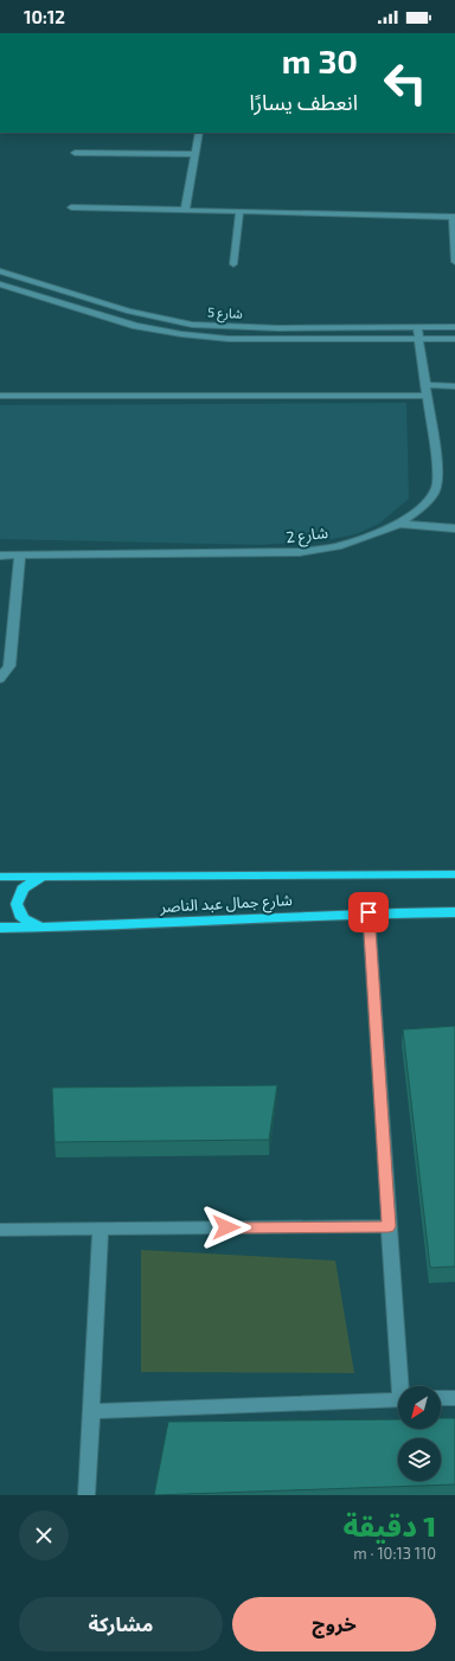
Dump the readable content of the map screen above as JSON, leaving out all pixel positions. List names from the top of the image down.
{
  "streets": {
    "main road": ["شارع جمال عبد الناصر"],
    "street": ["شارع 5", "شارع 2"]
  },
  "crossings": [
    ["شارع 5", "شارع 2"]
  ],
  "north": "bottom left",
  "page": {
    "status": "10:12",
    "turn": ["30 m", "انعطف يسارًا"],
    "heading": ["1 دقيقة", "110 m · 10:13"],
    "buttons": ["خروج", "مشاركة"]
  }
}
